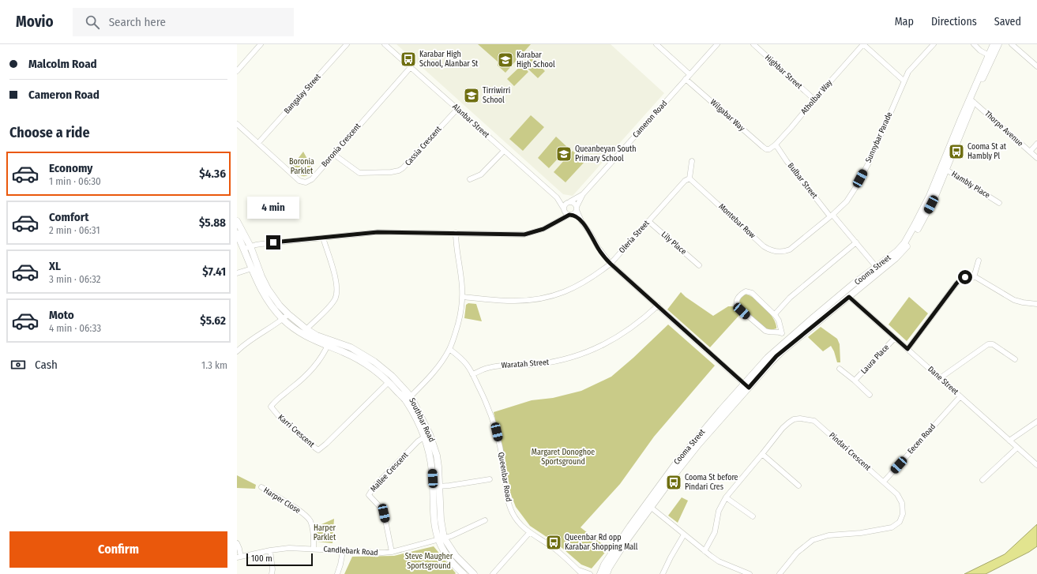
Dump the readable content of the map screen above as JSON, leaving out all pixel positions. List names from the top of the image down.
{
  "streets": {
    "main road": ["Cooma Street", "Southbar Road"],
    "street": [
      "Highbar Street",
      "Bangalay Street",
      "Atholbar Way",
      "Wilgabar Way",
      "Cameron Road",
      "Alanbar Street",
      "Thorpe Avenue",
      "Sunnybar Parade",
      "Boronia Crescent",
      "Cassia Crescent",
      "Bulbar Street",
      "Hambly Place",
      "Montebar Row",
      "Oleria Street",
      "Lily Place",
      "Laura Place",
      "Waratah Street",
      "Dane Street",
      "Karri Crescent",
      "Eecen Road",
      "Pindari Crescent",
      "Mallee Crescent",
      "Queenbar Road",
      "Harper Close",
      "Candlebark Road"
    ]
  },
  "crossings": [
    ["Highbar Street", "Atholbar Way"],
    ["Bangalay Street", "Boronia Crescent"],
    ["Atholbar Way", "Wilgabar Way"],
    ["Atholbar Way", "Bulbar Street"],
    ["Wilgabar Way", "Cameron Road"],
    ["Cameron Road", "Alanbar Street"],
    ["Alanbar Street", "Boronia Crescent"],
    ["Alanbar Street", "Cassia Crescent"],
    ["Thorpe Avenue", "Cooma Street"],
    ["Sunnybar Parade", "Bulbar Street"],
    ["Sunnybar Parade", "Montebar Row"],
    ["Boronia Crescent", "Cassia Crescent"],
    ["Bulbar Street", "Cooma Street"],
    ["Hambly Place", "Cooma Street"],
    ["Montebar Row", "Oleria Street"],
    ["Oleria Street", "Lily Place"],
    ["Cooma Street", "Dane Street"],
    ["Laura Place", "Dane Street"],
    ["Waratah Street", "Queenbar Road"],
    ["Dane Street", "Eecen Road"],
    ["Southbar Road", "Karri Crescent"],
    ["Southbar Road", "Mallee Crescent"],
    ["Southbar Road", "Candlebark Road"],
    ["Eecen Road", "Pindari Crescent"],
    ["Mallee Crescent", "Candlebark Road"],
    ["Harper Close", "Candlebark Road"]
  ],
  "parks": [
    "Boronia Parklet",
    "Margaret Donoghoe Sportsground",
    "Harper Parklet",
    "Steve Maugher Sportsground"
  ],
  "places": {
    "bus stop": [
      "Karabar High School, Alanbar St",
      "Cooma St at Hambly Pl",
      "Cooma St before Pindari Cres",
      "Queenbar Rd opp Karabar Shopping Mall"
    ],
    "school or university": ["Karabar High School", "Tirriwirri School", "Queanbeyan South Primary School"]
  },
  "scale_bar": "100 m",
  "page": {
    "header": "Movio",
    "search": "Search here",
    "nav": ["Map", "Directions", "Saved"],
    "banner": ["Malcolm Road", "Cameron Road"],
    "heading": "Choose a ride",
    "list": [
      {
        "name": "Economy",
        "note": "1 min · 06:30",
        "value": "$4.36"
      },
      {
        "name": "Comfort",
        "note": "2 min · 06:31",
        "value": "$5.88"
      },
      {
        "name": "XL",
        "note": "3 min · 06:32",
        "value": "$7.41"
      },
      {
        "name": "Moto",
        "note": "4 min · 06:33",
        "value": "$5.62"
      }
    ],
    "bubble": "4 min",
    "pay": ["Cash", "1.3 km"],
    "buttons": "Confirm",
    "scale": "100 m"
  }
}
